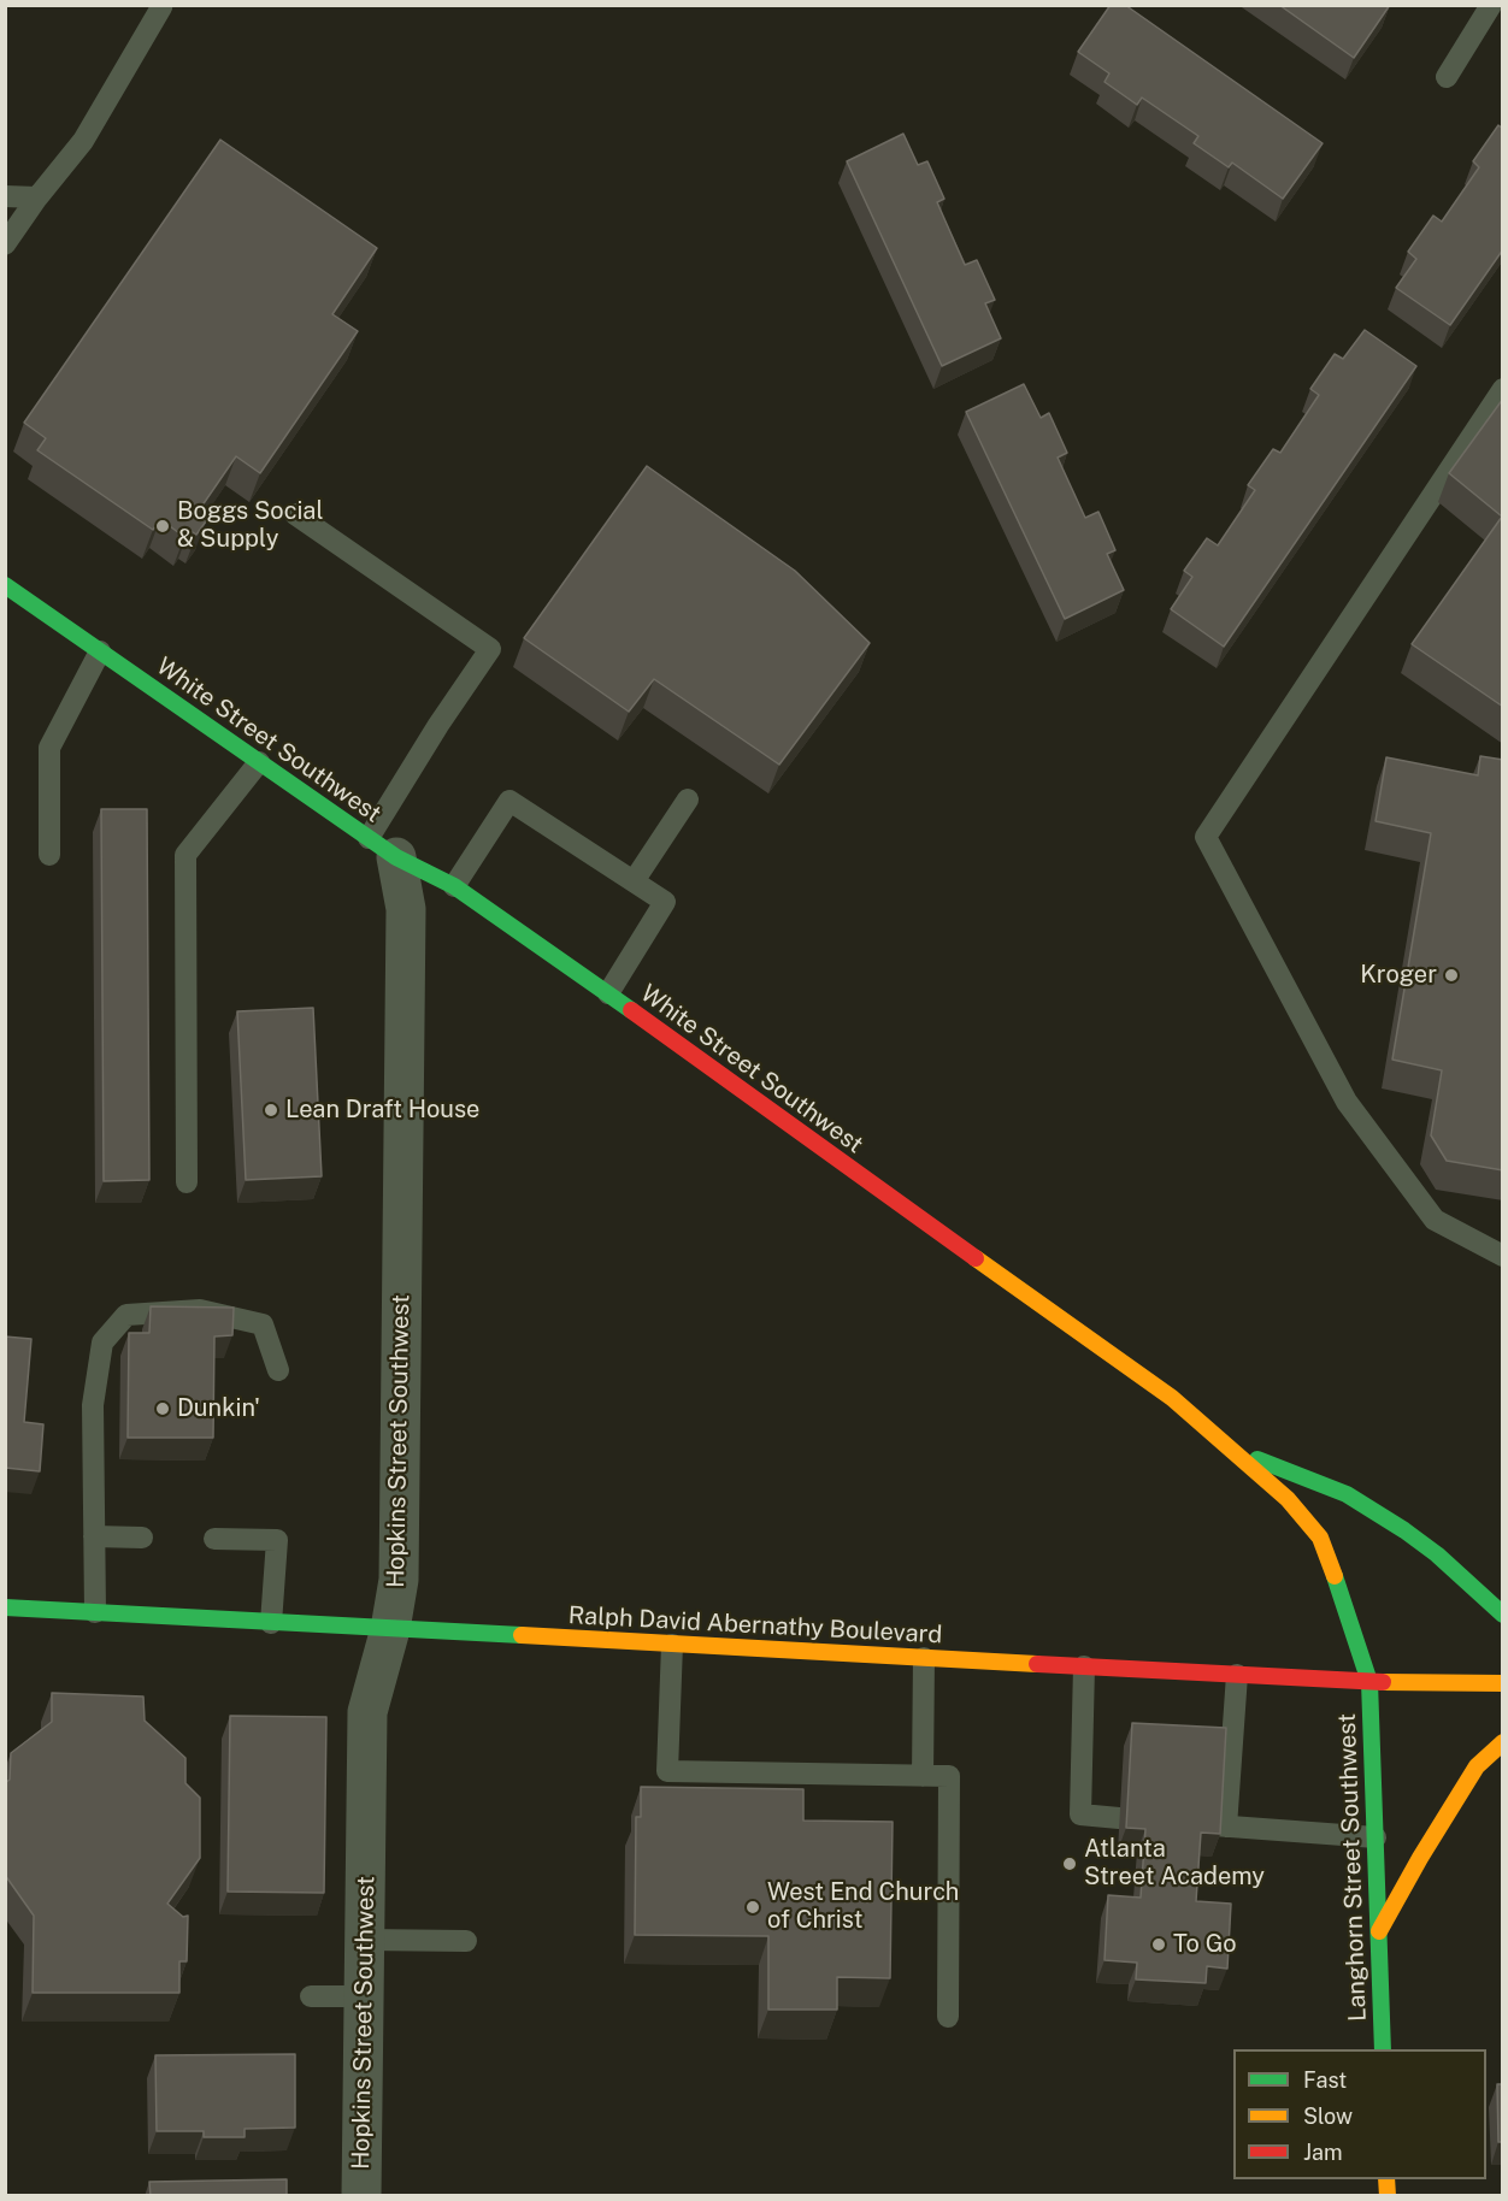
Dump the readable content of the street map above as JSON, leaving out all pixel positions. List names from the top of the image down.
{
  "streets": {
    "street": [
      "White Street Southwest",
      "Hopkins Street Southwest",
      "Ralph David Abernathy Boulevard",
      "Langhorn Street Southwest"
    ]
  },
  "crossings": [
    ["White Street Southwest", "Hopkins Street Southwest"],
    ["White Street Southwest", "Ralph David Abernathy Boulevard"],
    ["White Street Southwest", "Langhorn Street Southwest"],
    ["Hopkins Street Southwest", "Ralph David Abernathy Boulevard"],
    ["Ralph David Abernathy Boulevard", "Langhorn Street Southwest"]
  ],
  "places": [
    "Boggs Social & Supply",
    "Kroger",
    "Lean Draft House",
    "Dunkin'",
    "Atlanta Street Academy",
    "West End Church of Christ",
    "To Go"
  ],
  "legend": ["Fast", "Slow", "Jam"]
}
